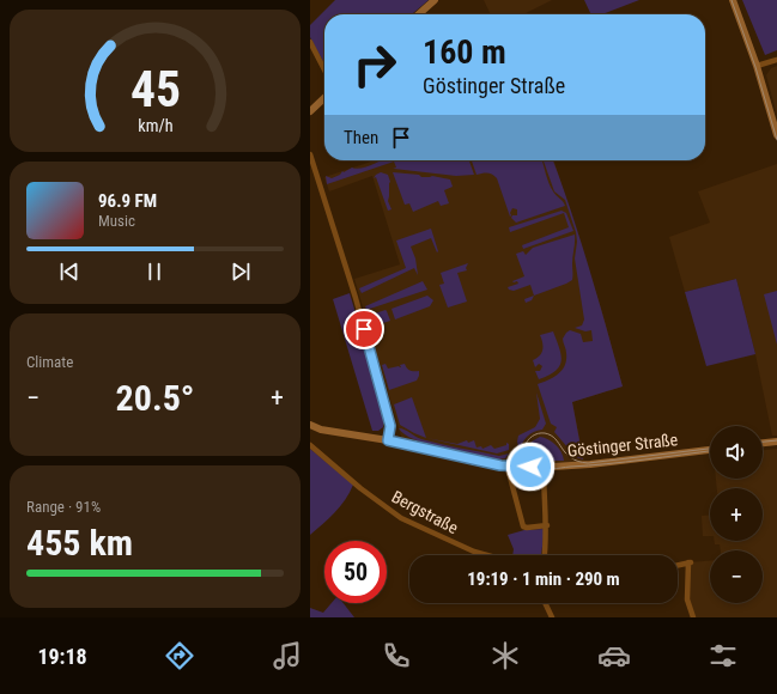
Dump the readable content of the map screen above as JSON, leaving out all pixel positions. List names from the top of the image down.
{
  "streets": {
    "main road": ["Göstinger Straße"],
    "street": ["Bergstraße"]
  },
  "page": {
    "turn": ["160 m", "Göstinger Straße"],
    "then": "Then",
    "song": ["96.9 FM", "Music"],
    "tile": [
      "Climate",
      ["Range · 91%", "455 km"]
    ],
    "heat": ["−", "20.5°", "+"],
    "map_buttons": ["+", "−"],
    "limit": "50",
    "trip": "19:19 · 1 min · 290 m",
    "tabs": "19:18",
    "gauge": ["45", "km/h"]
  }
}
